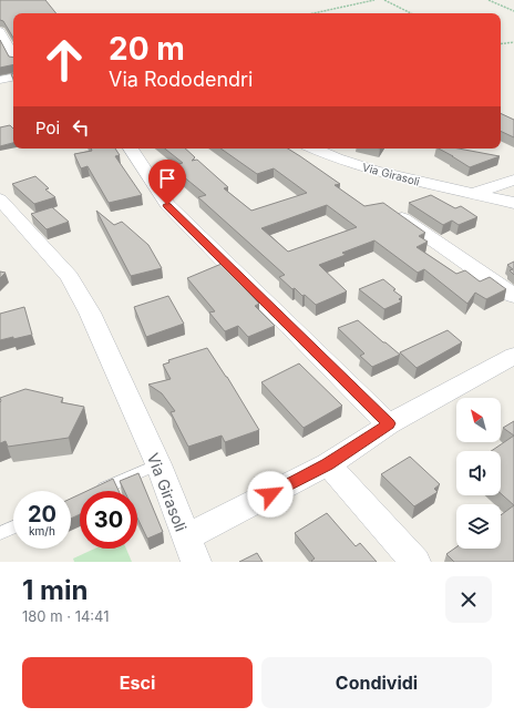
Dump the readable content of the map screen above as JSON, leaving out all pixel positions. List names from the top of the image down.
{
  "streets": {
    "street": ["Via Girasoli"]
  },
  "north": "top left",
  "page": {
    "turn": ["20 m", "Via Rododendri"],
    "then": "Poi",
    "speed": "20 km/h",
    "limit": "30",
    "heading": ["1 min", "180 m · 14:41"],
    "buttons": ["Esci", "Condividi"]
  }
}
